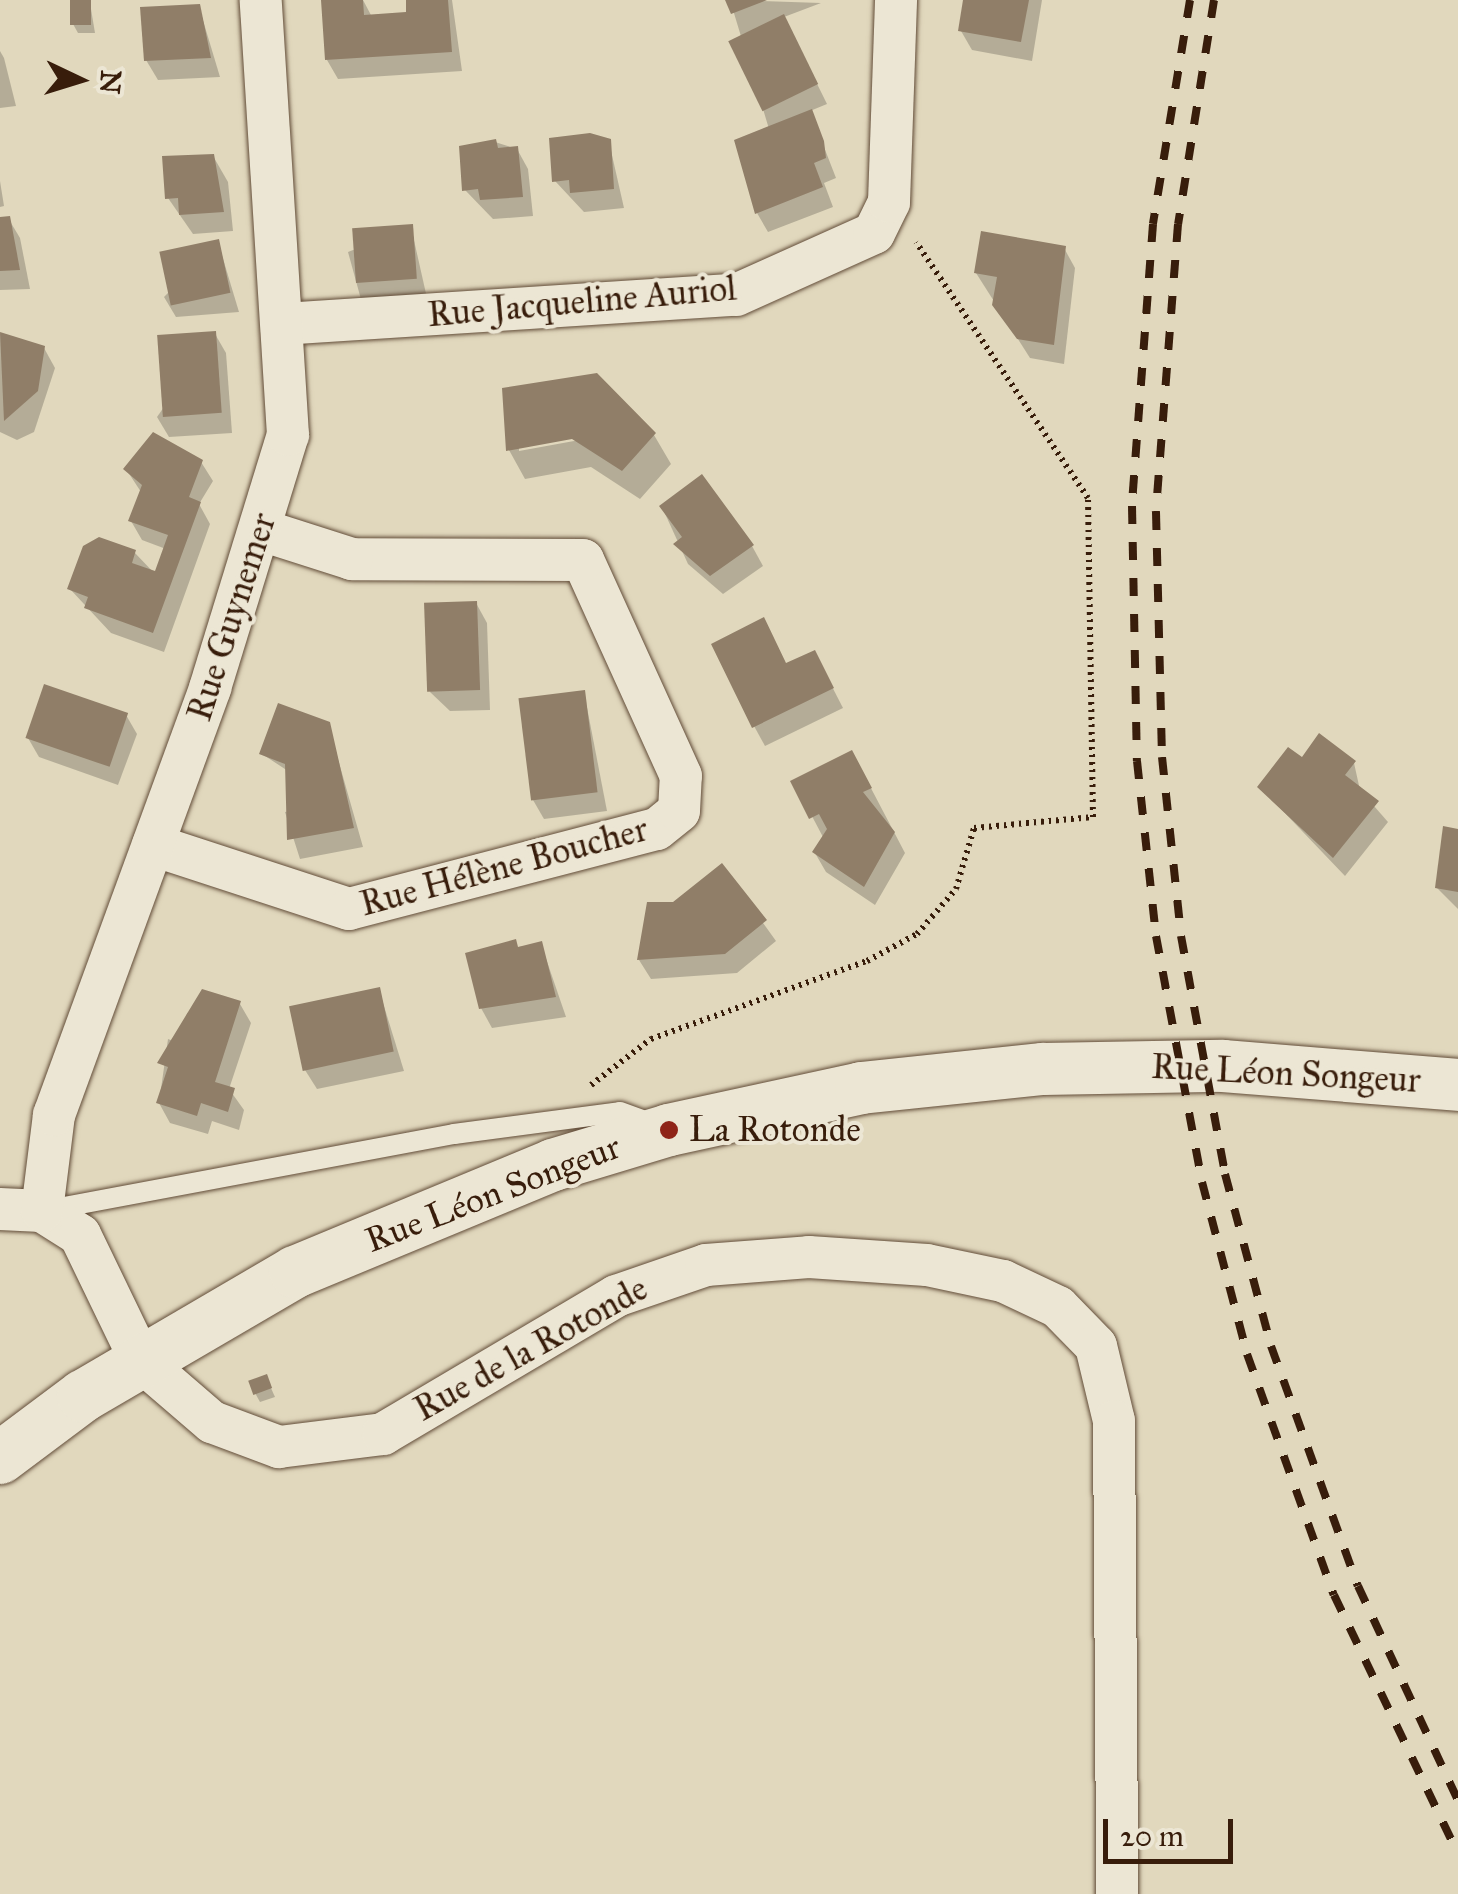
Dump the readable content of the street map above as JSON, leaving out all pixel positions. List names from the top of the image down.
{
  "streets": {
    "street": [
      "Rue Jacqueline Auriol",
      "Rue Guynemer",
      "Rue Hélène Boucher",
      "Rue Léon Songeur",
      "Rue de la Rotonde"
    ]
  },
  "crossings": [
    ["Rue Jacqueline Auriol", "Rue Guynemer"],
    ["Rue Guynemer", "Rue Hélène Boucher"],
    ["Rue Léon Songeur", "Rue de la Rotonde"]
  ],
  "places": ["La Rotonde"],
  "scale_bar": "20 m",
  "north": "right"
}
